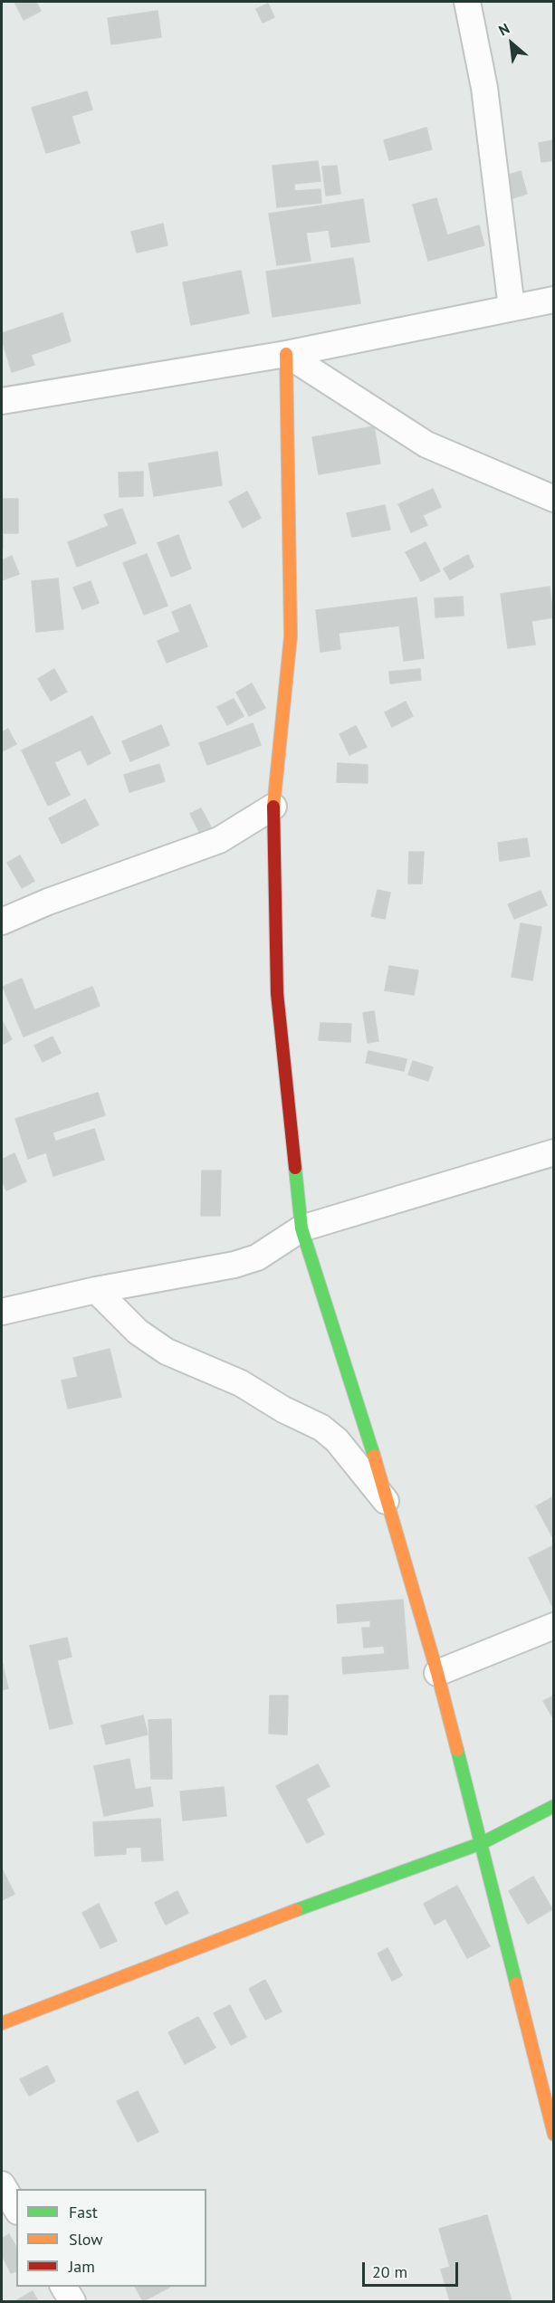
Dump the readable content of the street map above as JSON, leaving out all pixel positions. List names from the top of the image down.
{
  "legend": ["Fast", "Slow", "Jam"],
  "scale_bar": "20 m",
  "north": "top left"
}
